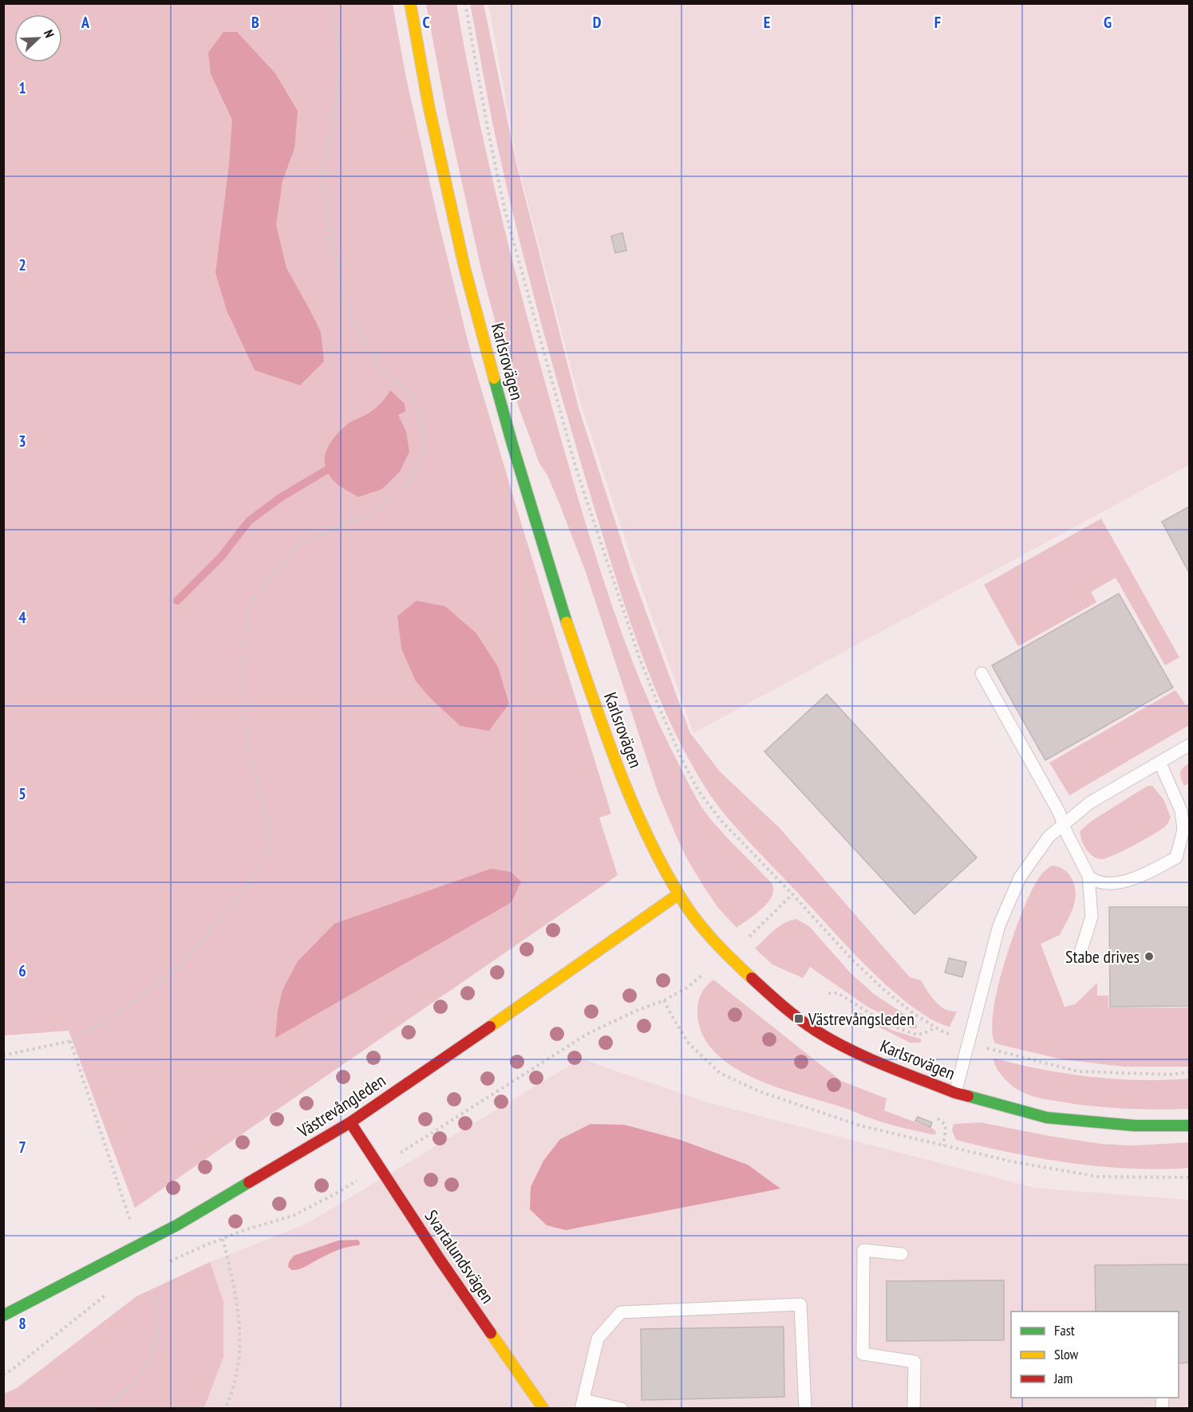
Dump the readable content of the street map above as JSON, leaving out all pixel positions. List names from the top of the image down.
{
  "streets": {
    "street": ["Karlsrovägen", "Västrevångleden", "Svartalundsvägen"]
  },
  "crossings": [
    ["Karlsrovägen", "Västrevångleden"],
    ["Västrevångleden", "Svartalundsvägen"]
  ],
  "places": {
    "other": ["Stabe drives"],
    "transit": ["Västrevångsleden"]
  },
  "legend": ["Fast", "Slow", "Jam"],
  "north": "top right",
  "grid": {
    "columns": [
      "A",
      "B",
      "C",
      "D",
      "E",
      "F",
      "G"
    ],
    "rows": [
      "1",
      "2",
      "3",
      "4",
      "5",
      "6",
      "7",
      "8"
    ]
  }
}
